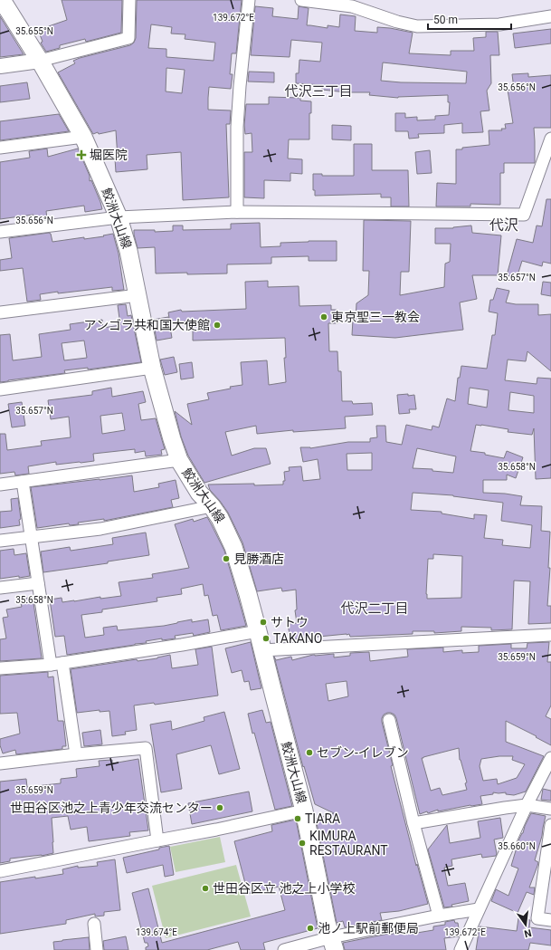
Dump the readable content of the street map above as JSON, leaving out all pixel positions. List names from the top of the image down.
{
  "streets": {
    "main road": ["鮫洲大山線"]
  },
  "districts": ["代沢三丁目", "代沢", "代沢二丁目"],
  "places": {
    "health": ["堀医院"],
    "other": [
      "東京聖三一教会",
      "アンゴラ共和国大使館",
      "見勝酒店",
      "サトウ",
      "TAKANO",
      "セブン-イレブン",
      "世田谷区池之上青少年交流センター",
      "TIARA",
      "KIMURA RESTAURANT",
      "世田谷区立 池之上小学校",
      "池ノ上駅前郵便局"
    ]
  },
  "scale_bar": "50 m",
  "north": "bottom",
  "coordinates": [
    "139.672°E",
    "35.655°N",
    "35.656°N",
    "35.657°N",
    "35.658°N",
    "35.659°N",
    "35.660°N",
    "139.674°E"
  ]
}
